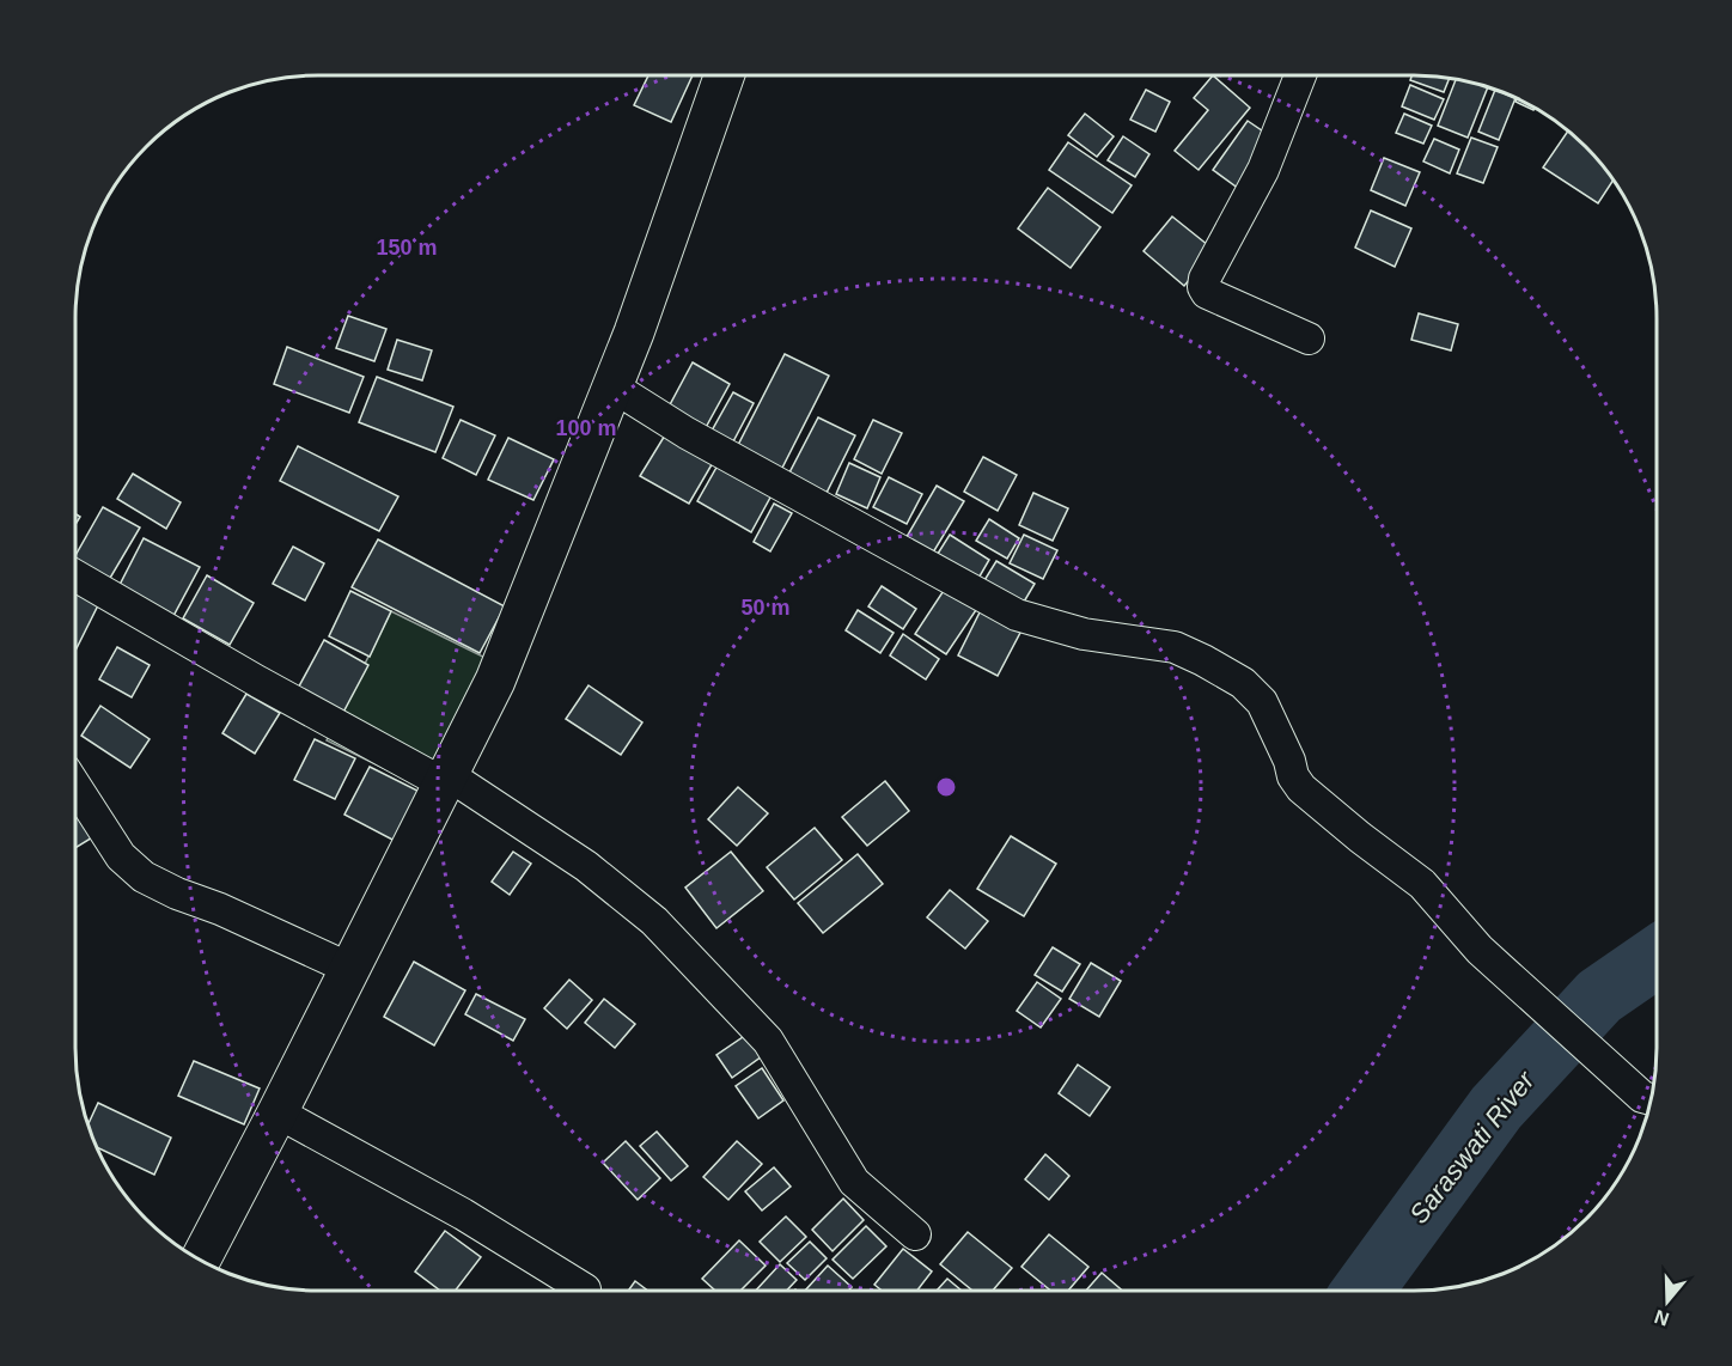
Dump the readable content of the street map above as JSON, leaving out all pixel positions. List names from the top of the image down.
{
  "water": ["Saraswati River"],
  "north": "bottom",
  "rings": ["150 m", "100 m", "50 m"]
}
